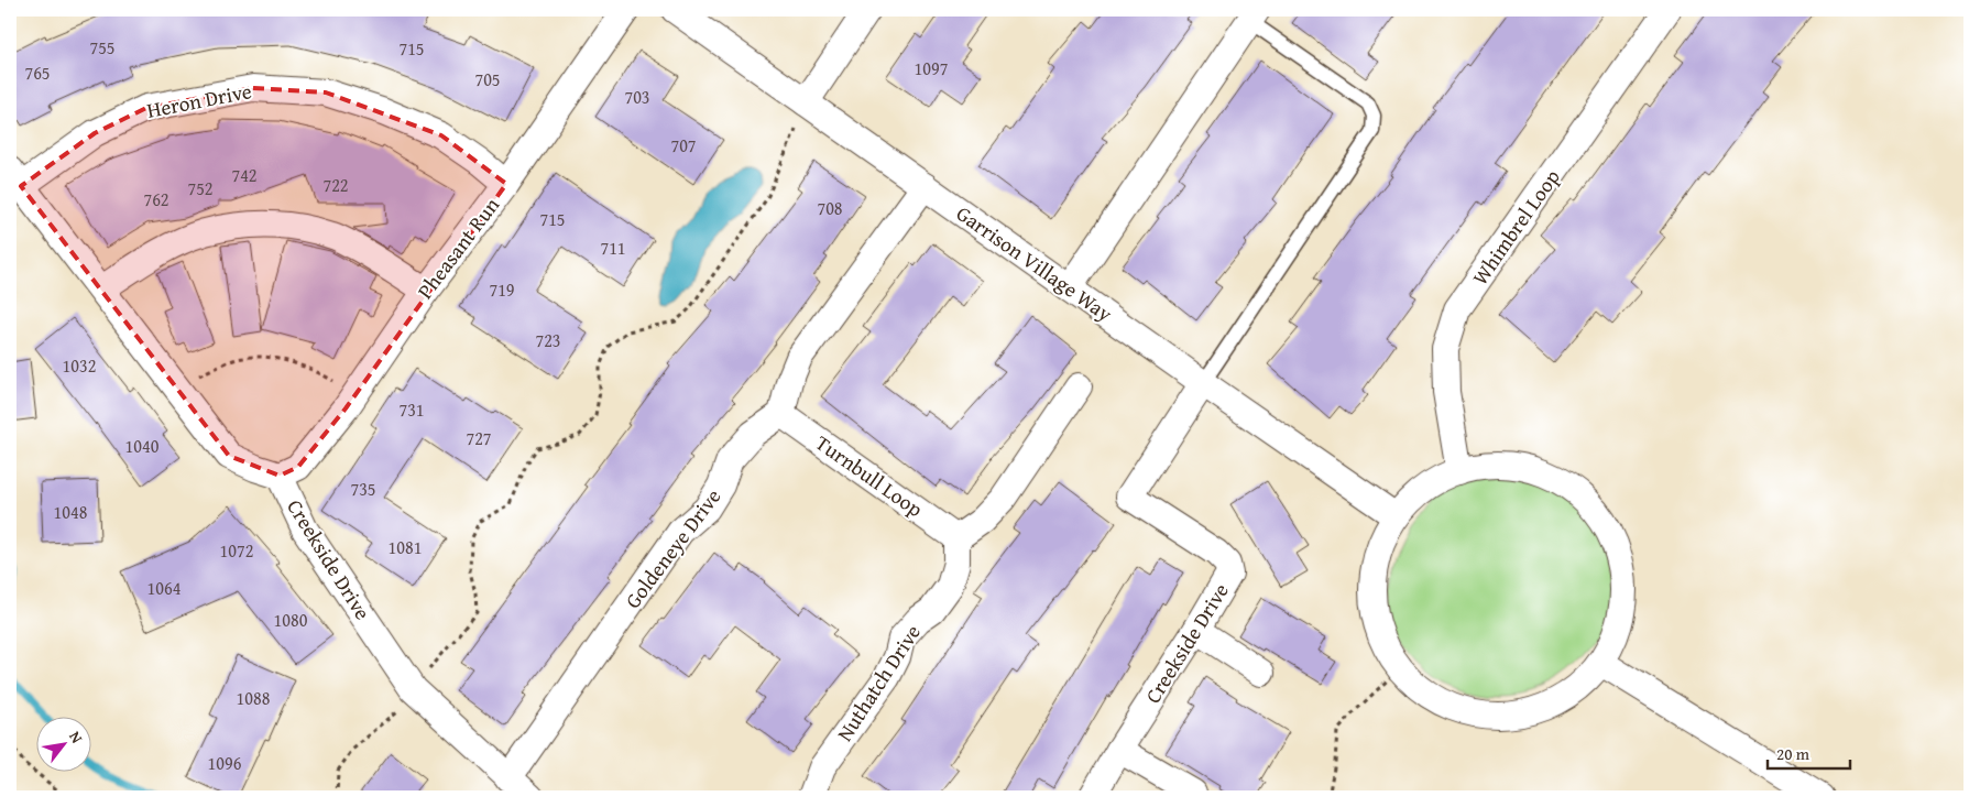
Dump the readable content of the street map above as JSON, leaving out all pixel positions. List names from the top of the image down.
{
  "streets": {
    "street": [
      "Heron Drive",
      "Whimbrel Loop",
      "Pheasant Run",
      "Garrison Village Way",
      "Turnbull Loop",
      "Goldeneye Drive",
      "Creekside Drive",
      "Nuthatch Drive"
    ]
  },
  "crossings": [
    ["Heron Drive", "Pheasant Run"],
    ["Heron Drive", "Creekside Drive"],
    ["Pheasant Run", "Creekside Drive"],
    ["Garrison Village Way", "Creekside Drive"],
    ["Turnbull Loop", "Goldeneye Drive"],
    ["Turnbull Loop", "Nuthatch Drive"],
    ["Goldeneye Drive", "Creekside Drive"]
  ],
  "house_numbers": [
    "755",
    "715",
    "1097",
    "765",
    "705",
    "703",
    "707",
    "742",
    "722",
    "752",
    "762",
    "708",
    "715",
    "711",
    "719",
    "723",
    "1032",
    "731",
    "727",
    "1040",
    "735",
    "1048",
    "1081",
    "1072",
    "1064",
    "1080",
    "1088",
    "1096"
  ],
  "scale_bar": "20 m",
  "north": "top right"
}
